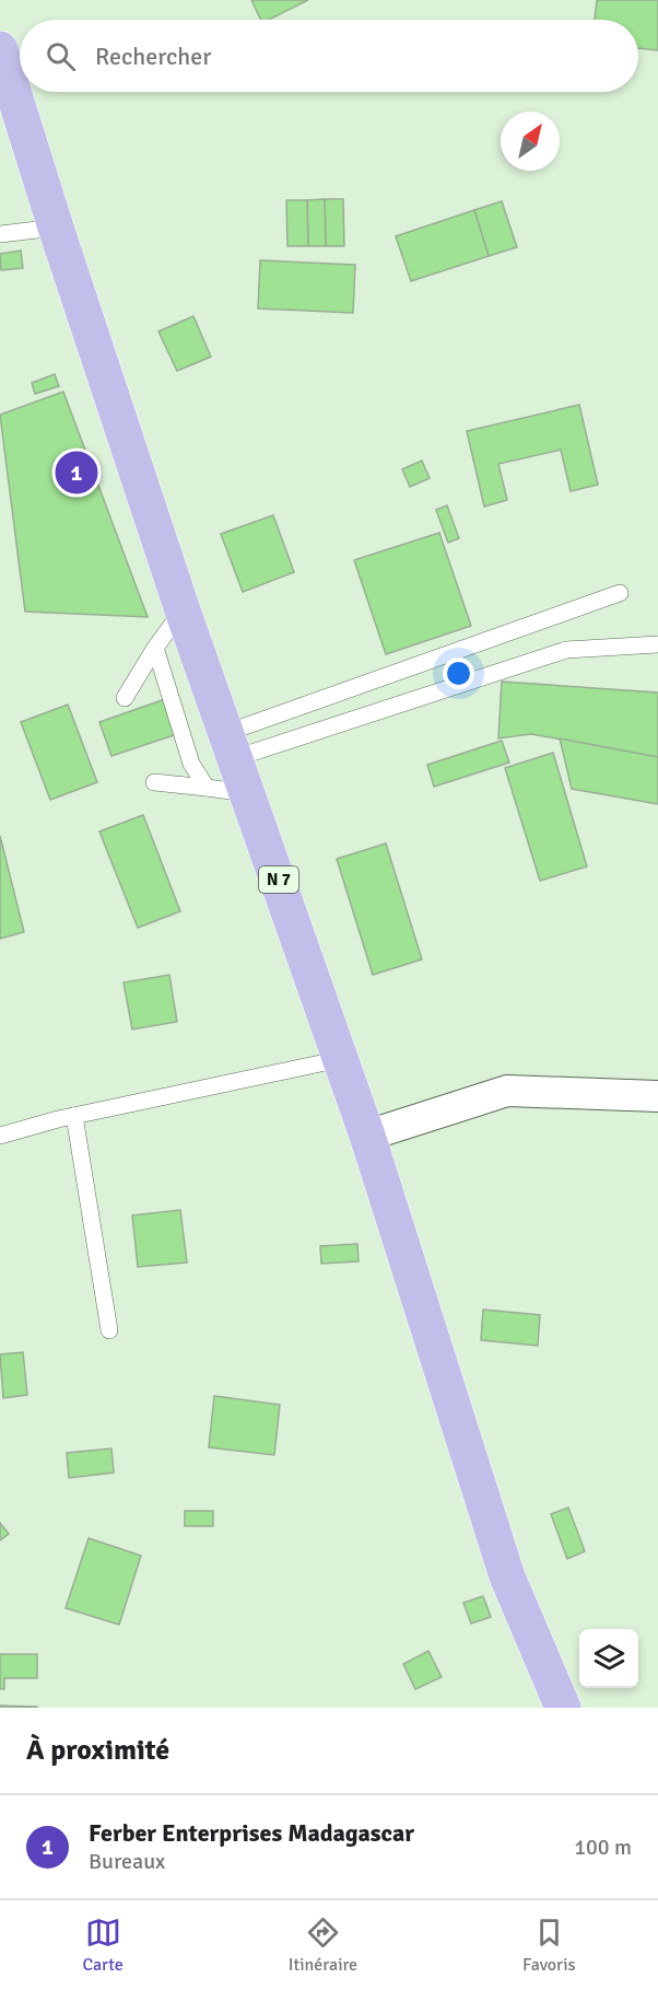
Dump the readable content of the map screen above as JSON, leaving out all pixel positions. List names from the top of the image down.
{
  "streets": {
    "main road": ["N 7"]
  },
  "north": "top right",
  "page": {
    "search": "Rechercher",
    "pins": "1",
    "heading": "À proximité",
    "list": [
      {
        "mark": "1",
        "name": "Ferber Enterprises Madagascar",
        "note": "Bureaux",
        "value": "100 m"
      }
    ],
    "nav": ["Carte", "Itinéraire", "Favoris"]
  }
}
